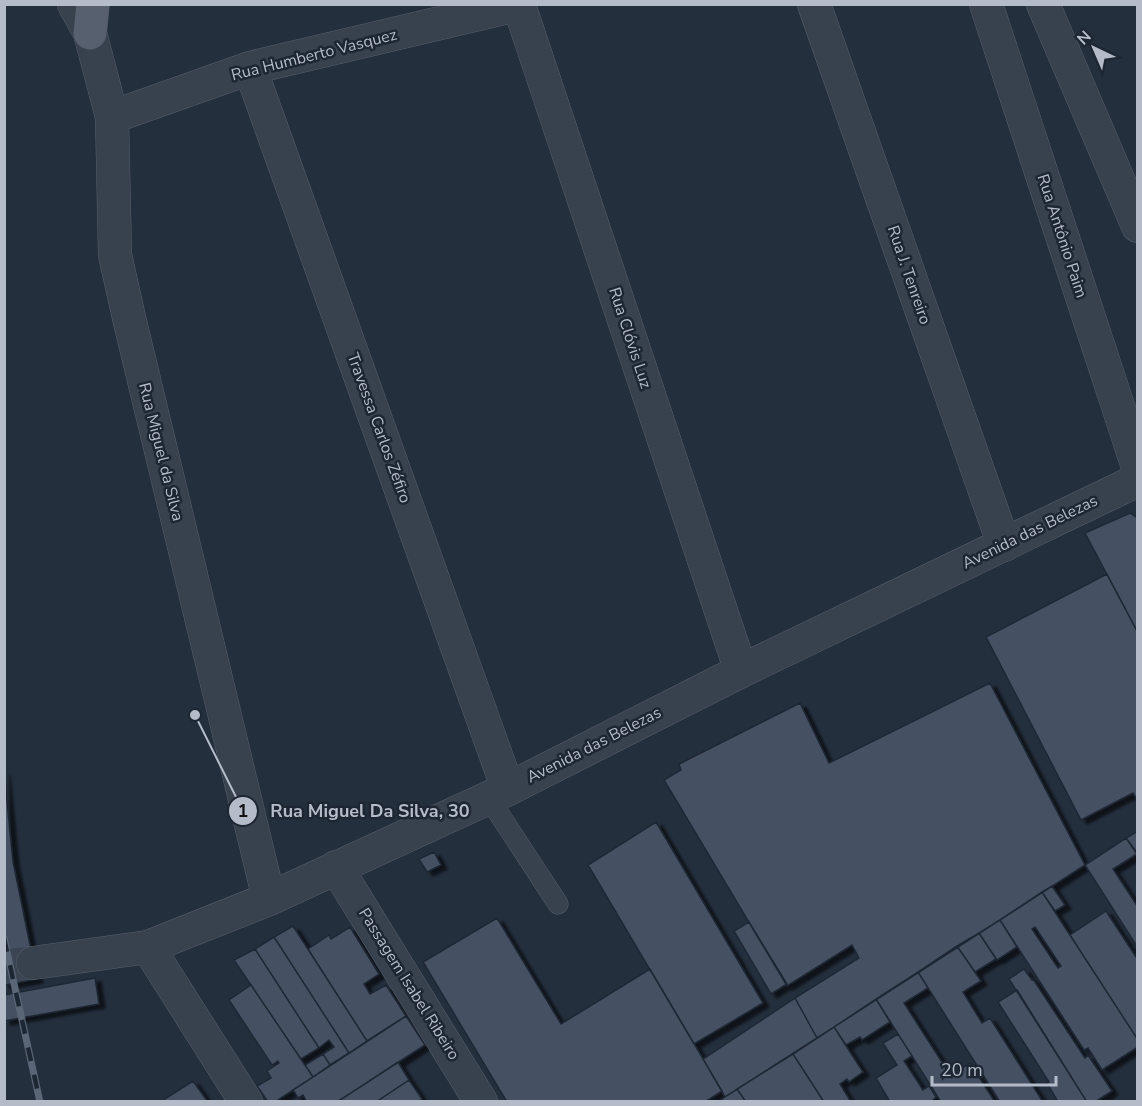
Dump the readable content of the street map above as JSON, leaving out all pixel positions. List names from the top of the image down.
{
  "streets": {
    "street": [
      "Rua Humberto Vasquez",
      "Rua Antônio Paim",
      "Rua J. Tenreiro",
      "Rua Clóvis Luz",
      "Travessa Carlos Zéfiro",
      "Rua Miguel da Silva",
      "Avenida das Belezas",
      "Passagem Isabel Ribeiro"
    ]
  },
  "crossings": [
    ["Rua Humberto Vasquez", "Rua Clóvis Luz"],
    ["Rua Humberto Vasquez", "Travessa Carlos Zéfiro"],
    ["Rua Humberto Vasquez", "Rua Miguel da Silva"],
    ["Rua J. Tenreiro", "Avenida das Belezas"],
    ["Rua Clóvis Luz", "Avenida das Belezas"],
    ["Travessa Carlos Zéfiro", "Avenida das Belezas"],
    ["Rua Miguel da Silva", "Avenida das Belezas"],
    ["Avenida das Belezas", "Passagem Isabel Ribeiro"]
  ],
  "places": ["Rua Miguel Da Silva, 30"],
  "scale_bar": "20 m",
  "north": "top left"
}
